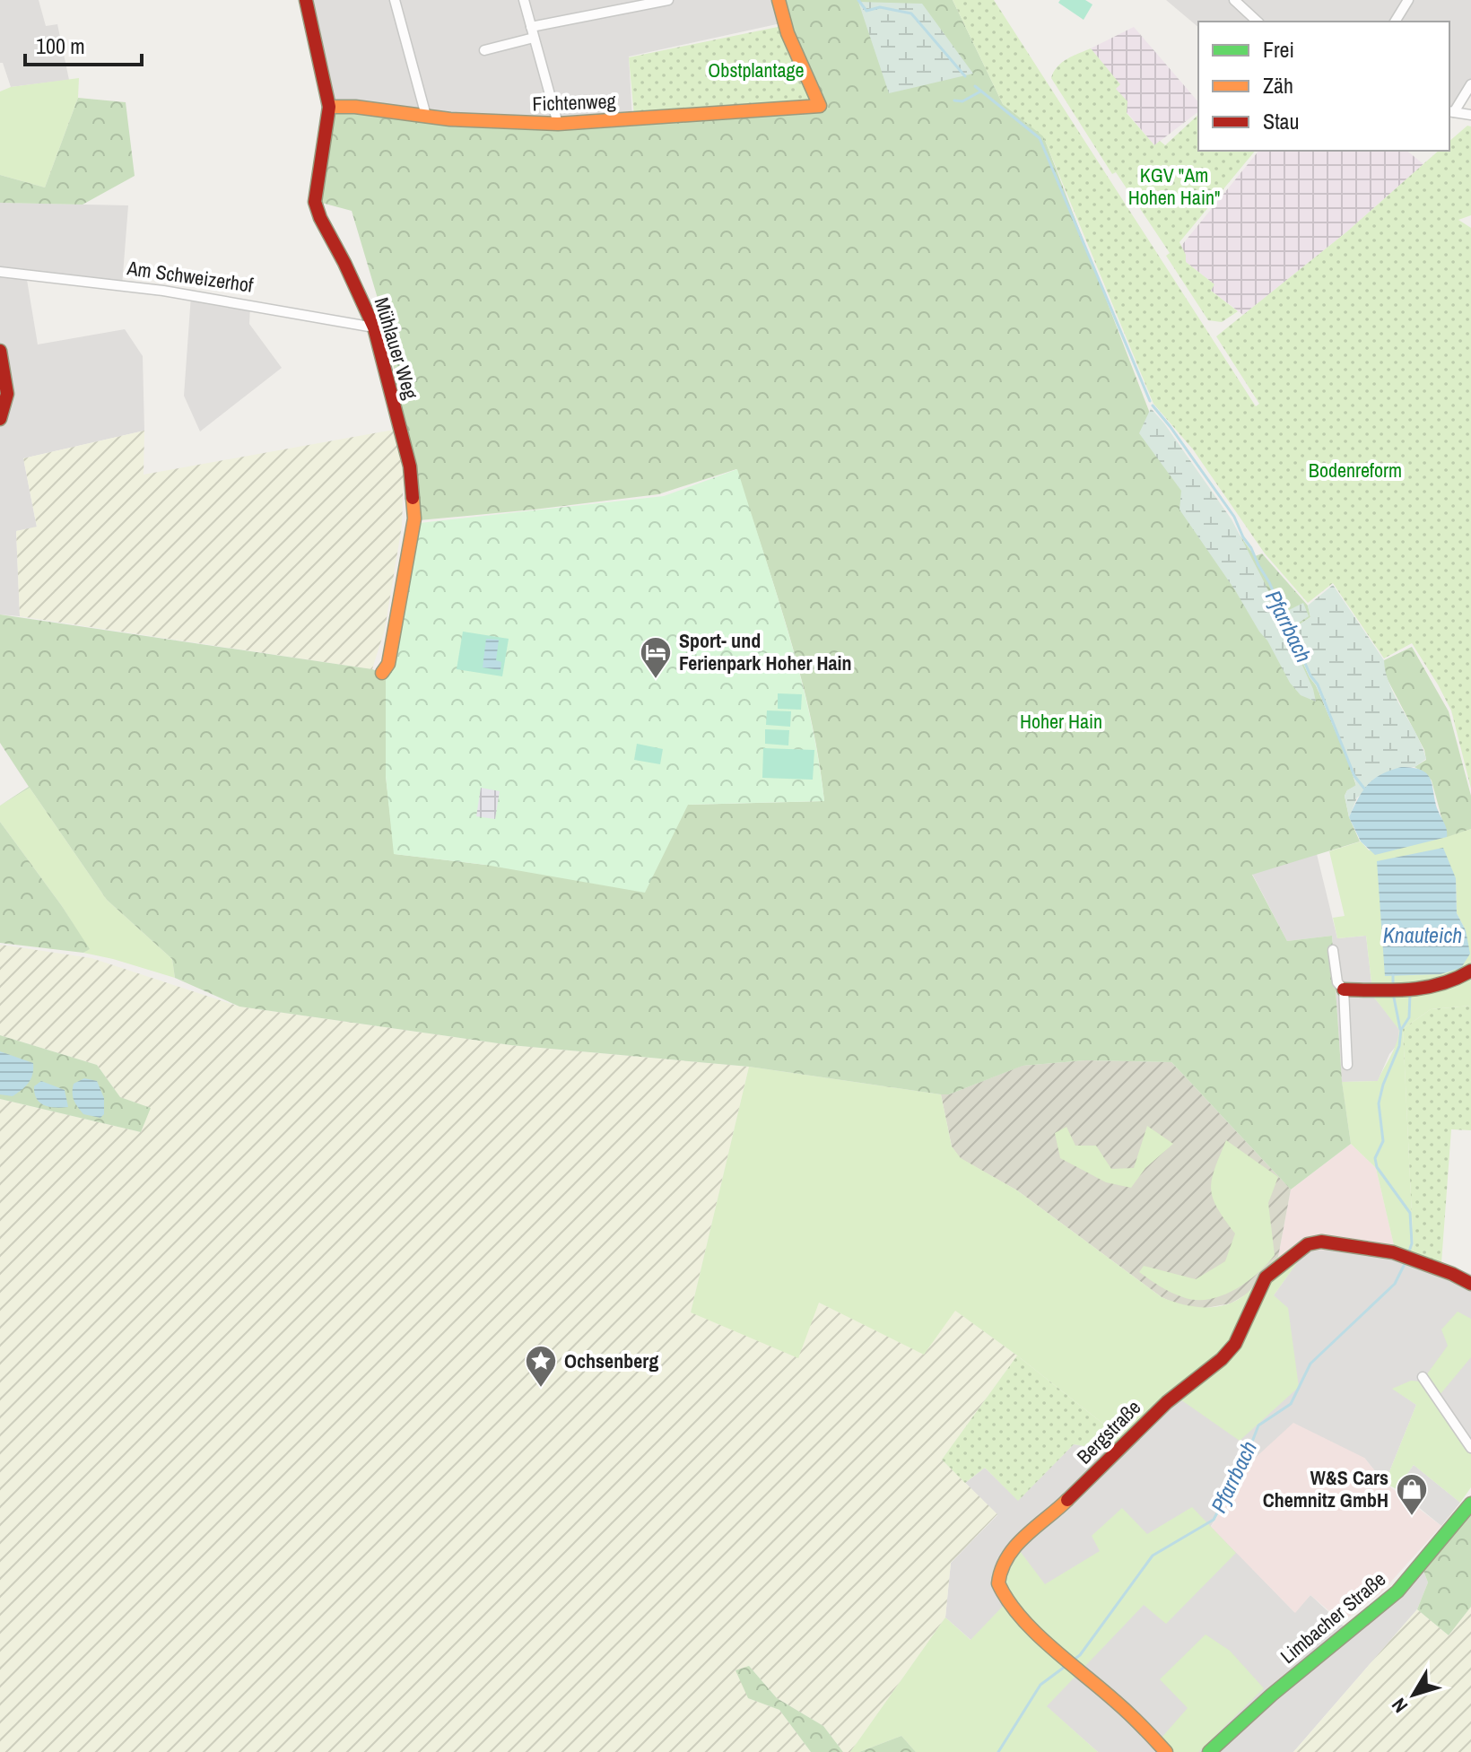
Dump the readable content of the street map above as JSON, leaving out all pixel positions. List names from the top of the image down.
{
  "streets": {
    "street": [
      "Fichtenweg",
      "Am Schweizerhof",
      "Mühlauer Weg",
      "Bergstraße",
      "Limbacher Straße"
    ]
  },
  "crossings": [
    ["Fichtenweg", "Mühlauer Weg"],
    ["Am Schweizerhof", "Mühlauer Weg"]
  ],
  "water": ["Pfarrbach", "Knauteich"],
  "parks": [
    "Obstplantage",
    "KGV \"Am Hohen Hain\"",
    "Bodenreform",
    "Hoher Hain"
  ],
  "places": {
    "hotel": ["Sport- und Ferienpark Hoher Hain"],
    "place": ["Ochsenberg"],
    "shop": ["W&S Cars Chemnitz GmbH"]
  },
  "legend": ["Frei", "Zäh", "Stau"],
  "scale_bar": "100 m",
  "north": "bottom left"
}
